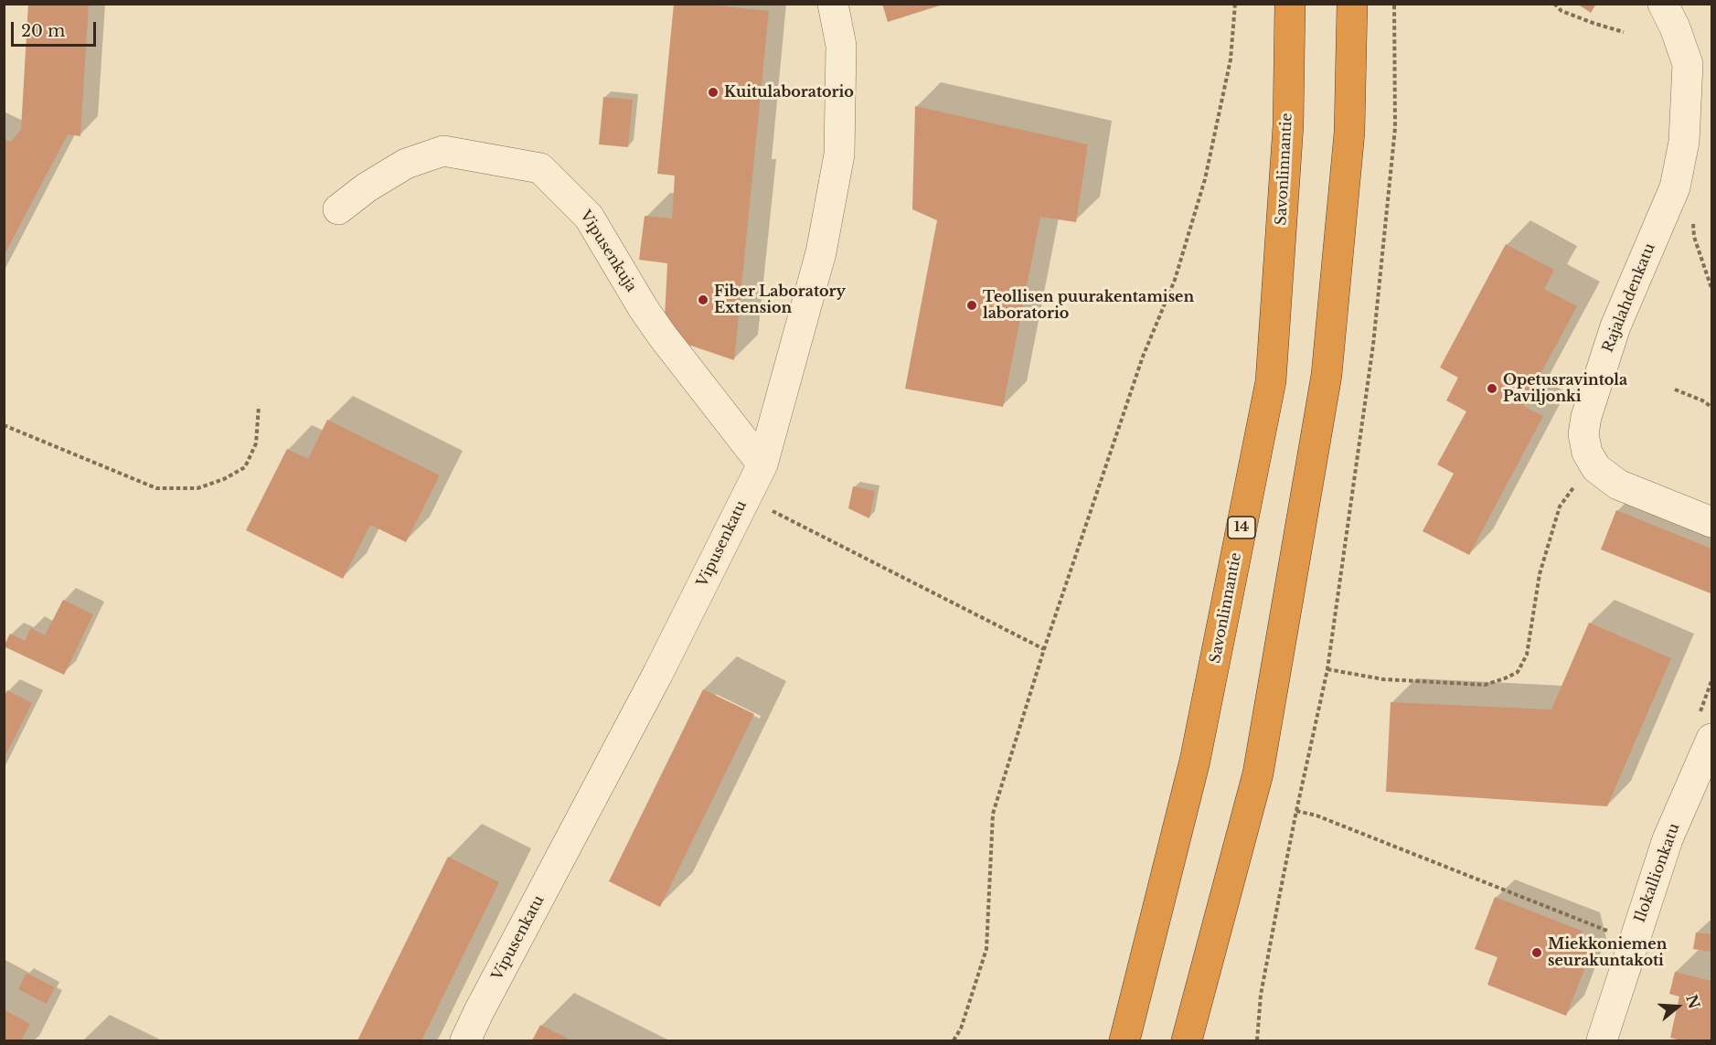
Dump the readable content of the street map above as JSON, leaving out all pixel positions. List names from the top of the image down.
{
  "streets": {
    "highway": ["Savonlinnantie", "14"],
    "street": [
      "Vipusenkuja",
      "Rajalahdenkatu",
      "Vipusenkatu",
      "Ilokallionkatu"
    ]
  },
  "crossings": [
    ["Vipusenkuja", "Vipusenkatu"]
  ],
  "places": [
    "Kuitulaboratorio",
    "Fiber Laboratory Extension",
    "Teollisen puurakentamisen laboratorio",
    "Opetusravintola Paviljonki",
    "Miekkoniemen seurakuntakoti"
  ],
  "scale_bar": "20 m",
  "north": "right"
}
